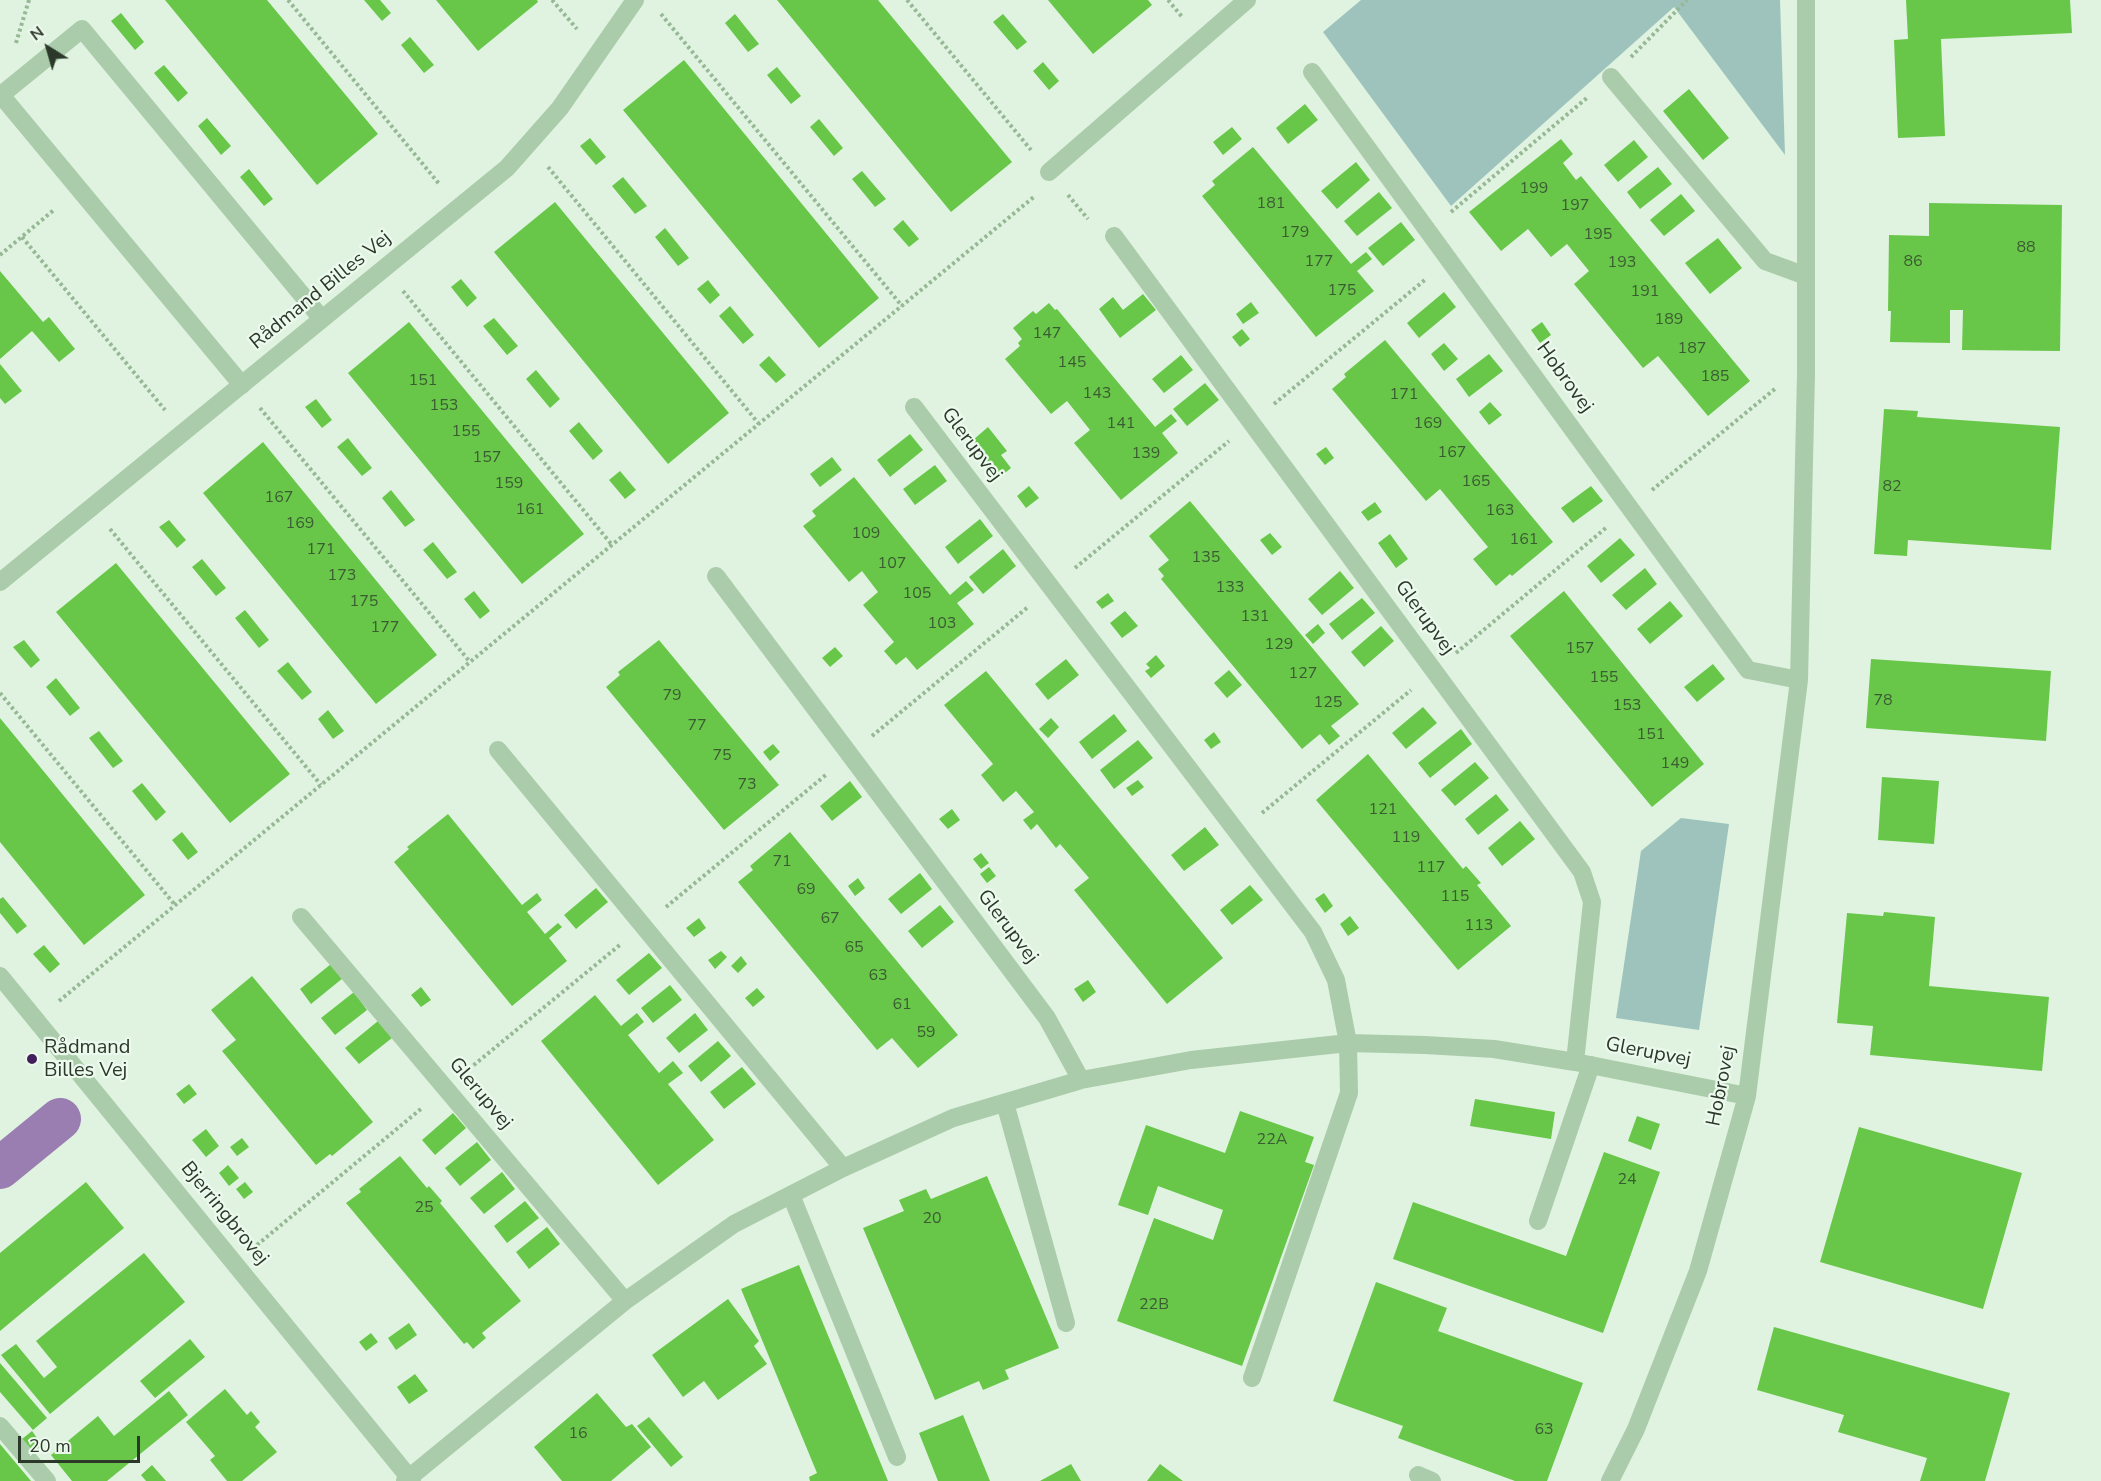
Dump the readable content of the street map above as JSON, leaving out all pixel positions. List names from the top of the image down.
{
  "streets": {
    "street": [
      "Rådmand Billes Vej",
      "Hobrovej",
      "Glerupvej",
      "Bjerringbrovej"
    ]
  },
  "crossings": [
    ["Hobrovej", "Glerupvej"],
    ["Glerupvej", "Bjerringbrovej"]
  ],
  "places": ["Rådmand Billes Vej"],
  "house_numbers": [
    "199",
    "181",
    "197",
    "179",
    "195",
    "88",
    "177",
    "86",
    "193",
    "175",
    "191",
    "189",
    "147",
    "187",
    "145",
    "185",
    "151",
    "143",
    "171",
    "153",
    "141",
    "169",
    "155",
    "167",
    "139",
    "157",
    "165",
    "159",
    "82",
    "167",
    "161",
    "163",
    "169",
    "109",
    "161",
    "171",
    "135",
    "107",
    "173",
    "133",
    "105",
    "175",
    "131",
    "103",
    "177",
    "129",
    "157",
    "127",
    "155",
    "79",
    "78",
    "125",
    "153",
    "77",
    "151",
    "75",
    "149",
    "73",
    "121",
    "119",
    "71",
    "117",
    "69",
    "115",
    "67",
    "113",
    "65",
    "63",
    "61",
    "59",
    "22A",
    "24",
    "25",
    "20",
    "22B",
    "63",
    "16"
  ],
  "scale_bar": "20 m",
  "north": "top left"
}
